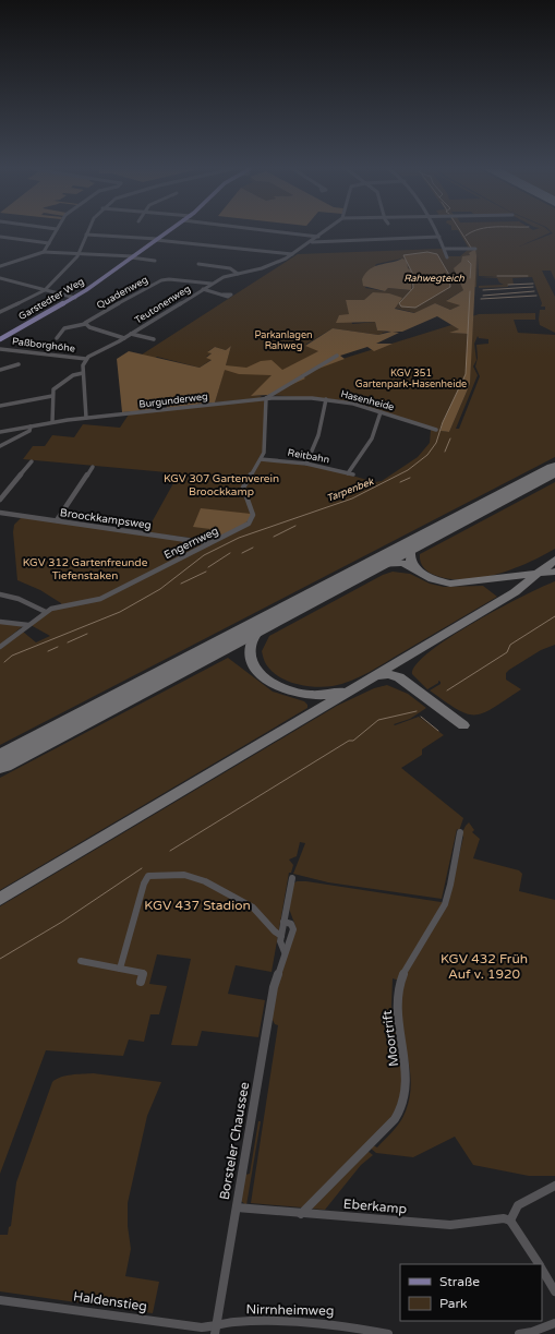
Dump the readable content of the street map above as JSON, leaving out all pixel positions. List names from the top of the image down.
{
  "streets": {
    "main road": ["Garstedter Weg"],
    "street": [
      "Quadenweg",
      "Teutonenweg",
      "Paßborghöhe",
      "Burgunderweg",
      "Hasenheide",
      "Reitbahn",
      "Broockkampsweg",
      "Engernweg",
      "Moortrift",
      "Borsteler Chaussee",
      "Eberkamp",
      "Haldenstieg",
      "Nirrnheimweg"
    ]
  },
  "crossings": [
    ["Quadenweg", "Teutonenweg"],
    ["Teutonenweg", "Paßborghöhe"],
    ["Burgunderweg", "Hasenheide"],
    ["Burgunderweg", "Engernweg"],
    ["Hasenheide", "Reitbahn"],
    ["Hasenheide", "Engernweg"],
    ["Reitbahn", "Engernweg"],
    ["Broockkampsweg", "Engernweg"],
    ["Moortrift", "Eberkamp"],
    ["Borsteler Chaussee", "Eberkamp"],
    ["Borsteler Chaussee", "Haldenstieg"],
    ["Borsteler Chaussee", "Nirrnheimweg"],
    ["Haldenstieg", "Nirrnheimweg"]
  ],
  "water": ["Rahwegteich", "Tarpenbek"],
  "parks": [
    "Parkanlagen Rahweg",
    "KGV 351 Gartenpark-Hasenheide",
    "KGV 307 Gartenverein Broockkamp",
    "KGV 312 Gartenfreunde Tiefenstaken",
    "KGV 437 Stadion",
    "KGV 432 Früh Auf v. 1920"
  ],
  "legend": ["Straße", "Park"]
}
